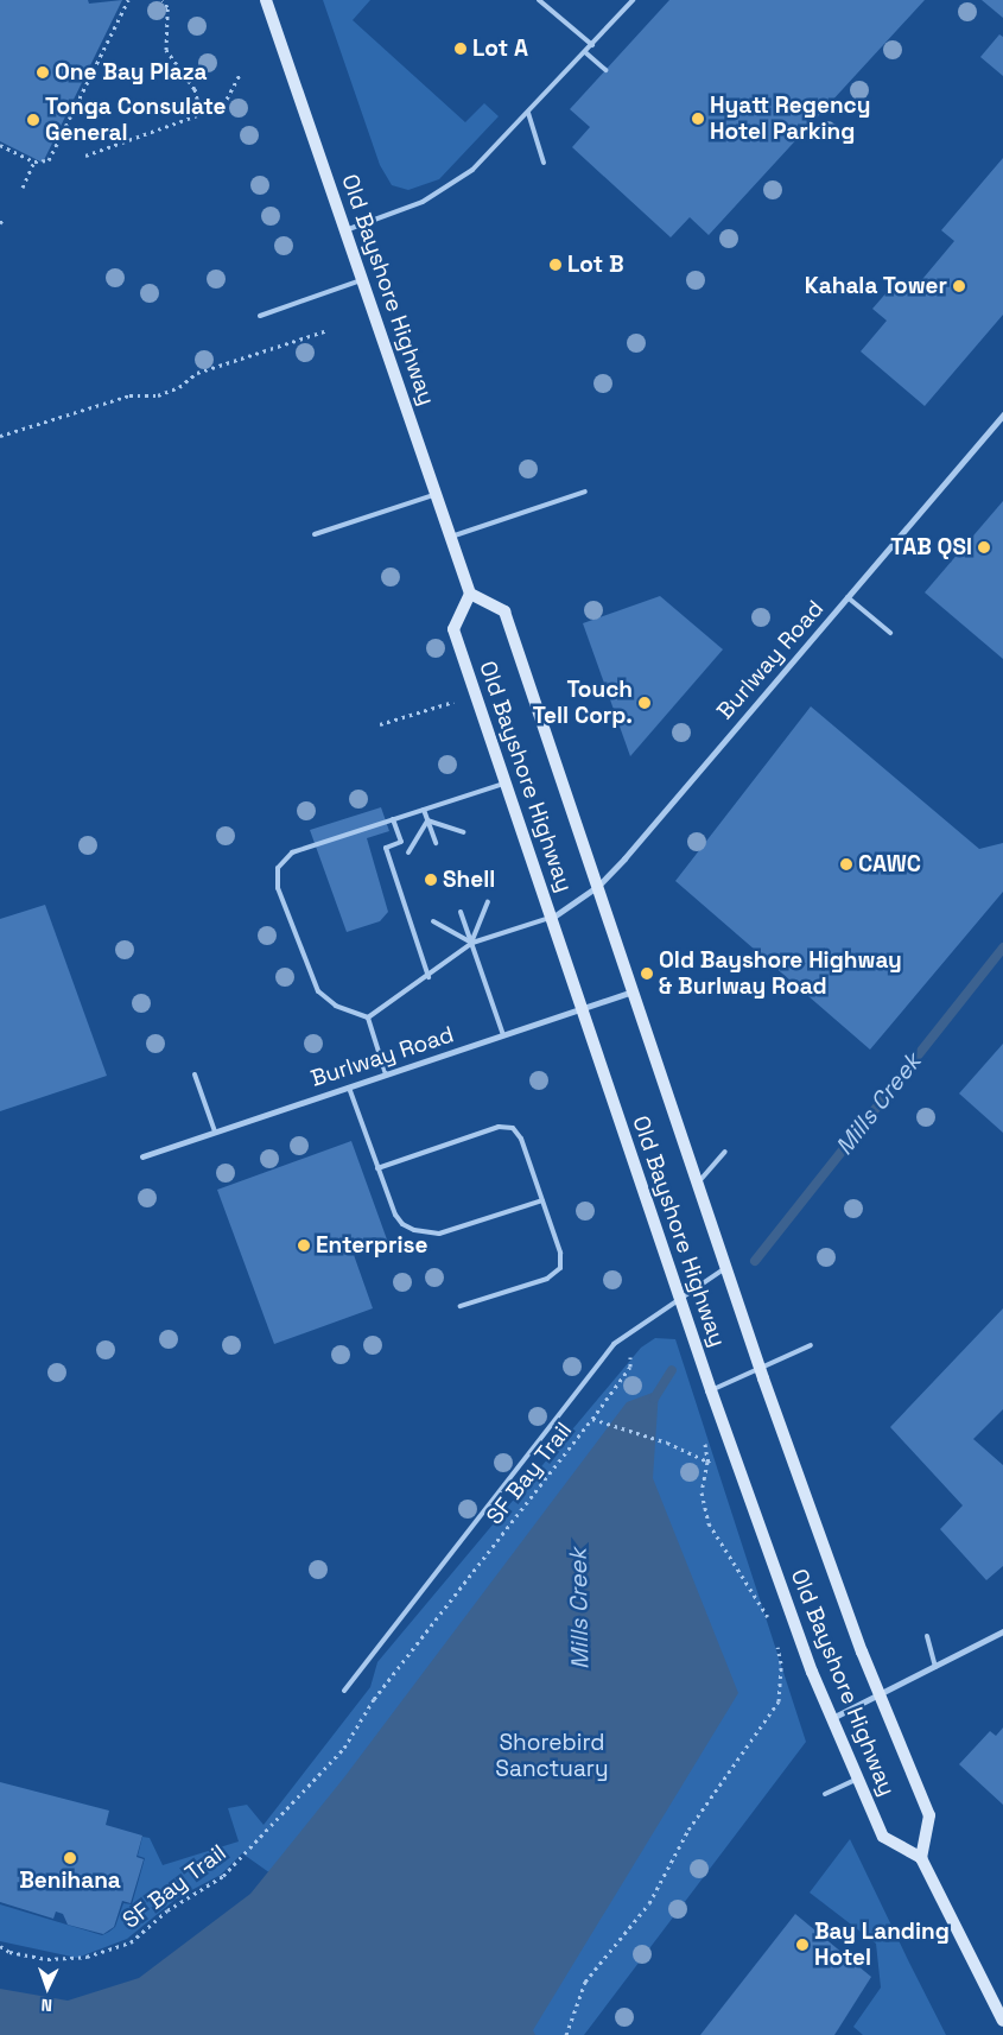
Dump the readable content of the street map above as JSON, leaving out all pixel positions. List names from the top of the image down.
{
  "streets": {
    "main road": ["Old Bayshore Highway"],
    "street": ["Burlway Road"],
    "path": ["SF Bay Trail"]
  },
  "crossings": [
    ["Old Bayshore Highway", "Burlway Road"]
  ],
  "water": ["Mills Creek"],
  "parks": ["Shorebird Sanctuary"],
  "places": [
    "Lot A",
    "One Bay Plaza",
    "Hyatt Regency Hotel Parking",
    "Tonga Consulate General",
    "Lot B",
    "Kahala Tower",
    "TAB QSI",
    "Touch Tell Corp.",
    "CAWC",
    "Shell",
    "Old Bayshore Highway & Burlway Road",
    "Enterprise",
    "Benihana",
    "Bay Landing Hotel"
  ],
  "north": "bottom"
}
